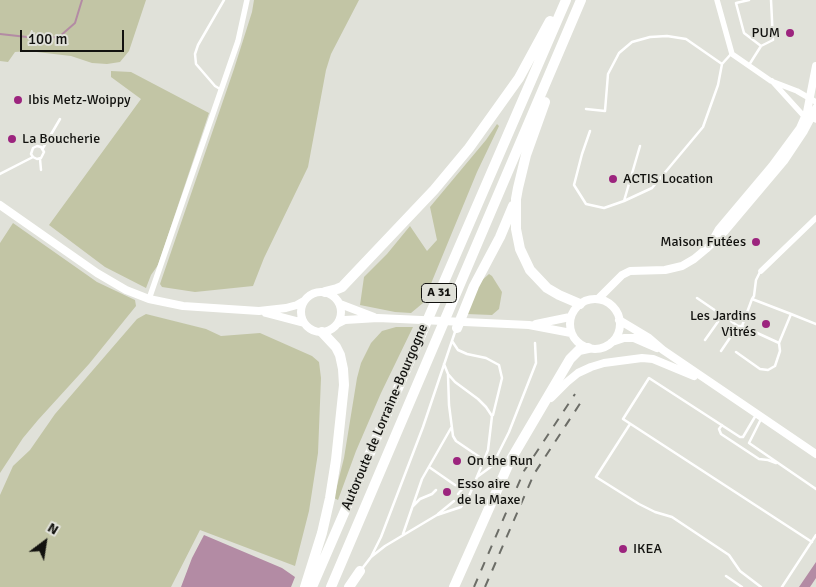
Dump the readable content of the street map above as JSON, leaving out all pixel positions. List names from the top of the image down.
{
  "streets": {
    "highway": ["A 31", "Autoroute de Lorraine-Bourgogne"]
  },
  "places": [
    "PUM",
    "Ibis Metz-Woippy",
    "La Boucherie",
    "ACTIS Location",
    "Maison Futées",
    "Les Jardins Vitrés",
    "On the Run",
    "Esso aire de la Maxe",
    "IKEA"
  ],
  "scale_bar": "100 m",
  "north": "top right"
}
